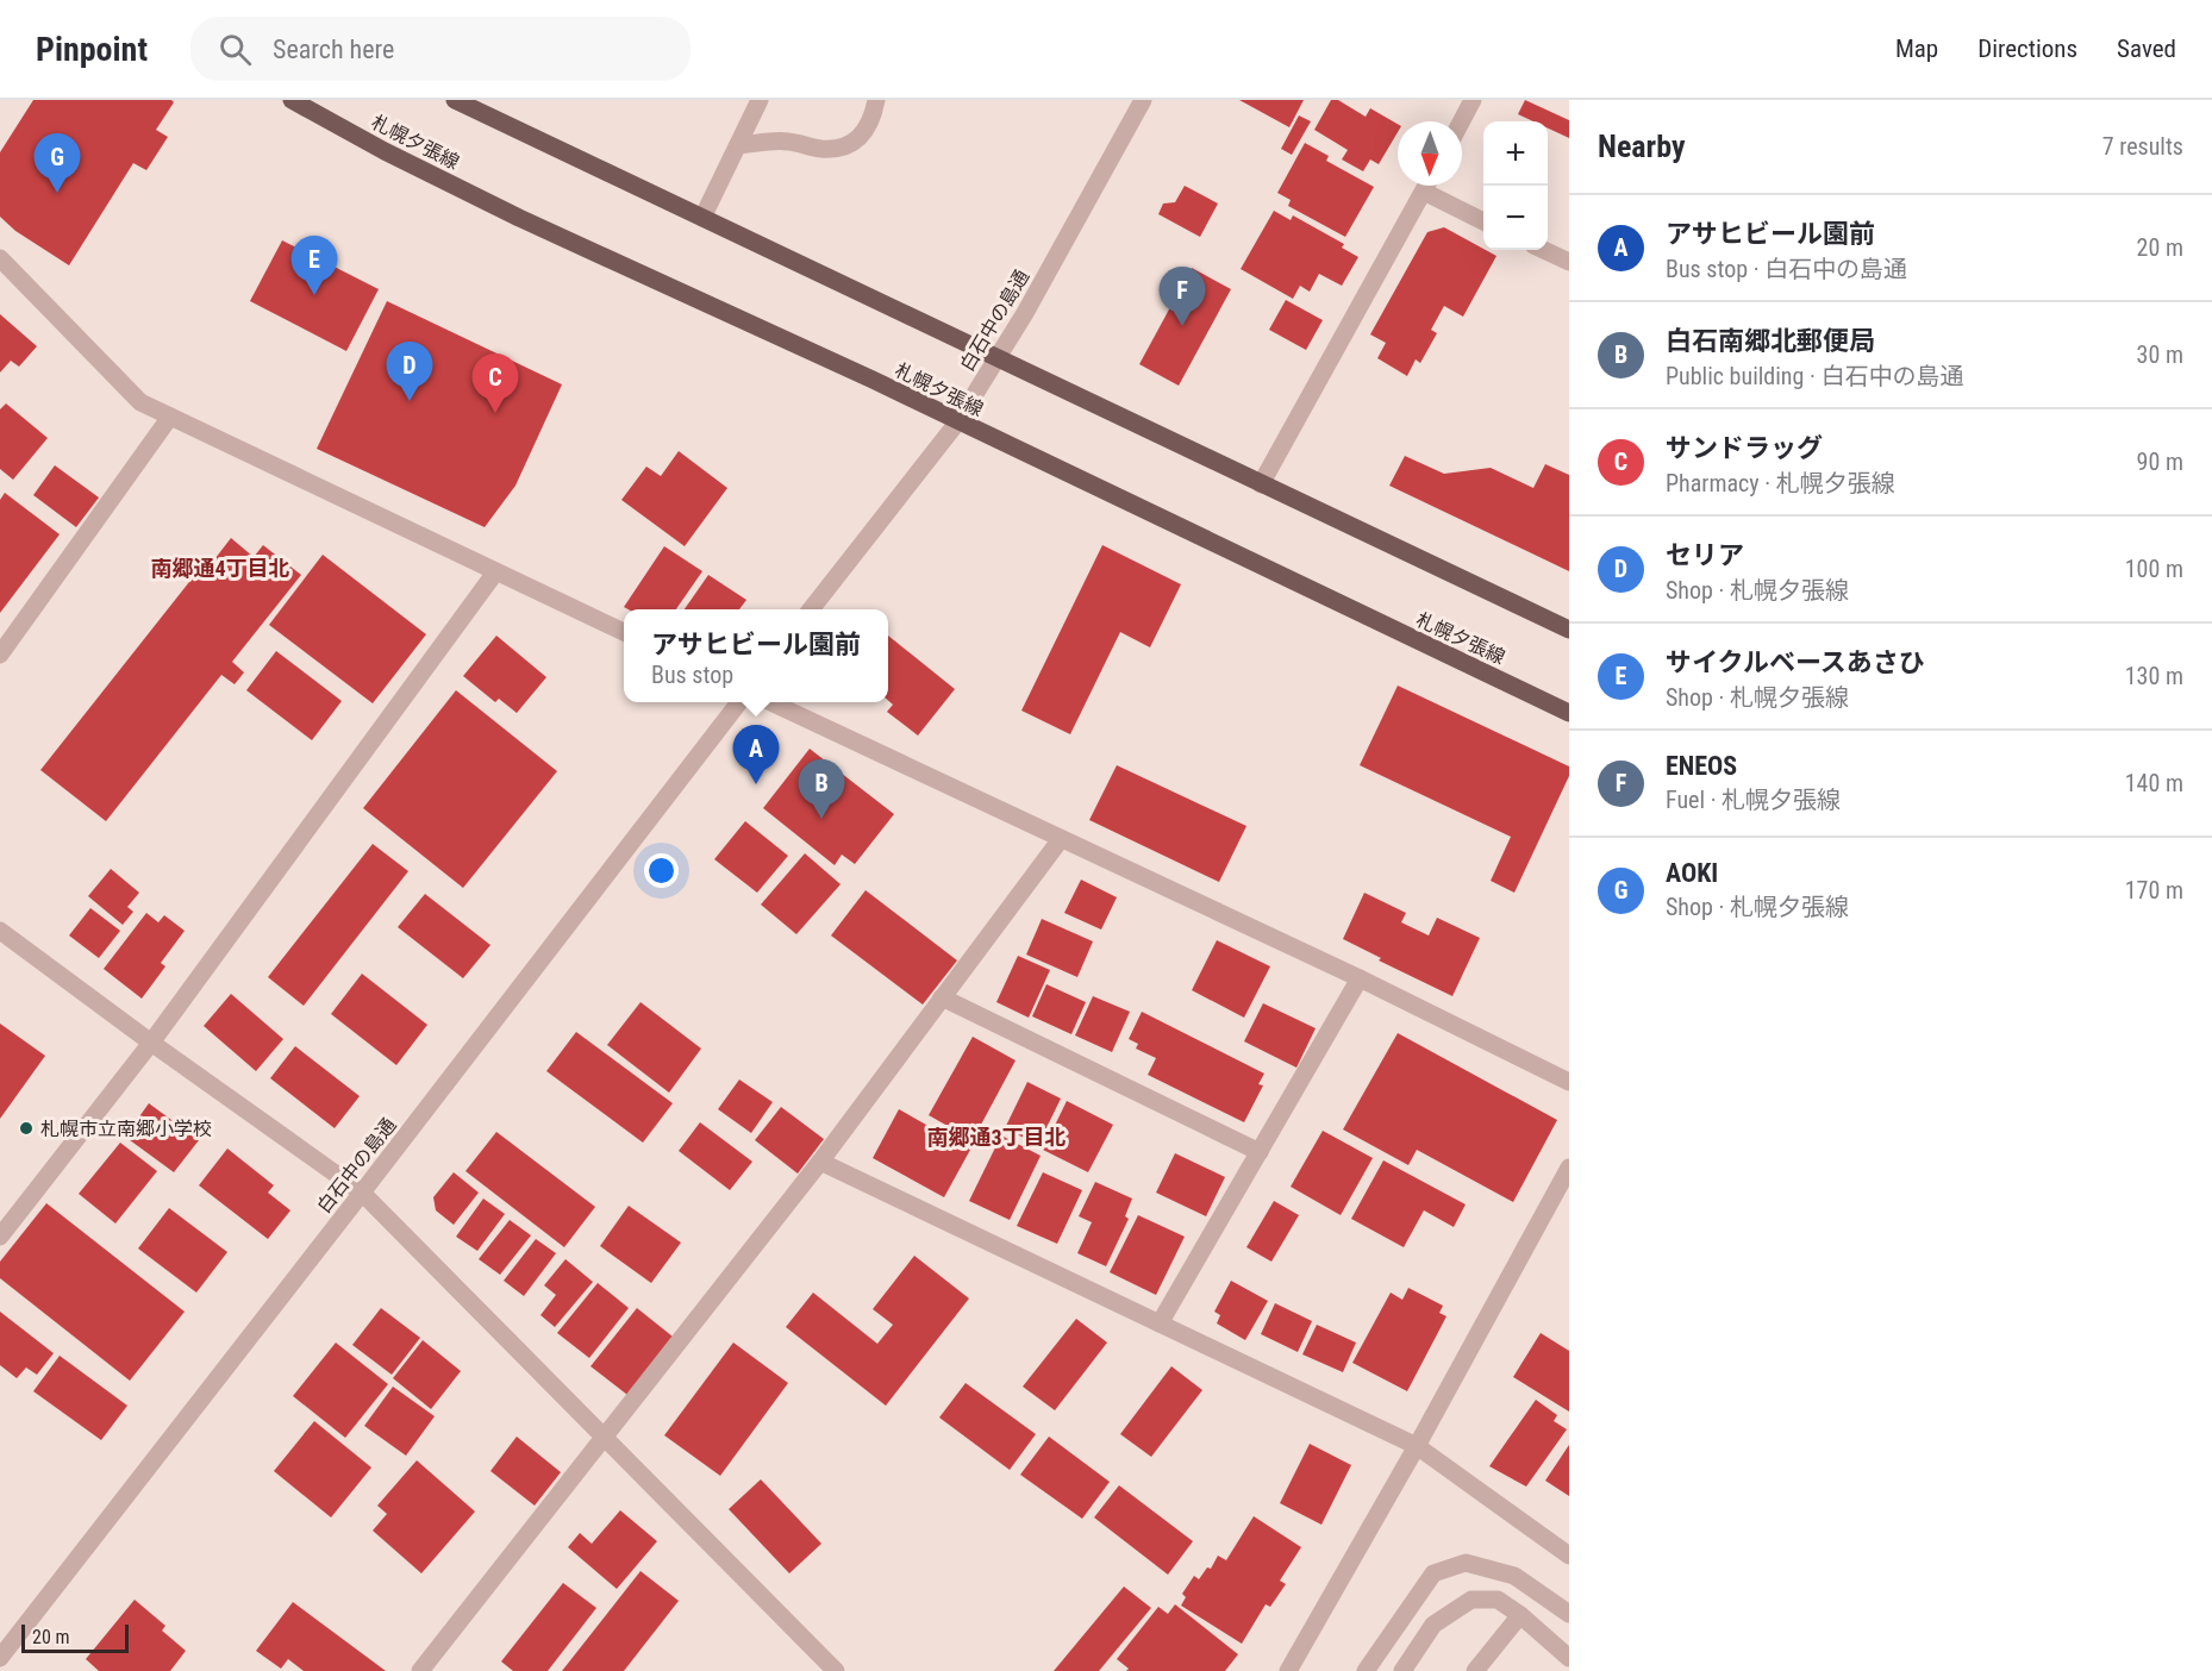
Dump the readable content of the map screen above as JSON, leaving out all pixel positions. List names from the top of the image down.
{
  "streets": {
    "main road": ["札幌夕張線"],
    "street": ["白石中の島通"]
  },
  "crossings": [
    ["札幌夕張線", "白石中の島通"]
  ],
  "districts": ["南郷通4丁目北", "南郷通3丁目北"],
  "places": ["札幌市立南郷小学校"],
  "scale_bar": "20 m",
  "north": "bottom",
  "page": {
    "header": "Pinpoint",
    "search": "Search here",
    "nav": ["Map", "Directions", "Saved"],
    "heading": ["Nearby", "7 results"],
    "map_buttons": ["+", "−"],
    "pins": [
      "G",
      "E",
      "F",
      "D",
      "C",
      "A",
      "B"
    ],
    "list": [
      {
        "mark": "A",
        "name": "アサヒビール園前",
        "note": "Bus stop · 白石中の島通",
        "value": "20 m"
      },
      {
        "mark": "B",
        "name": "白石南郷北郵便局",
        "note": "Public building · 白石中の島通",
        "value": "30 m"
      },
      {
        "mark": "C",
        "name": "サンドラッグ",
        "note": "Pharmacy · 札幌夕張線",
        "value": "90 m"
      },
      {
        "mark": "D",
        "name": "セリア",
        "note": "Shop · 札幌夕張線",
        "value": "100 m"
      },
      {
        "mark": "E",
        "name": "サイクルベースあさひ",
        "note": "Shop · 札幌夕張線",
        "value": "130 m"
      },
      {
        "mark": "F",
        "name": "ENEOS",
        "note": "Fuel · 札幌夕張線",
        "value": "140 m"
      },
      {
        "mark": "G",
        "name": "AOKI",
        "note": "Shop · 札幌夕張線",
        "value": "170 m"
      }
    ],
    "popup": ["アサヒビール園前", "Bus stop"],
    "scale": "20 m"
  }
}
